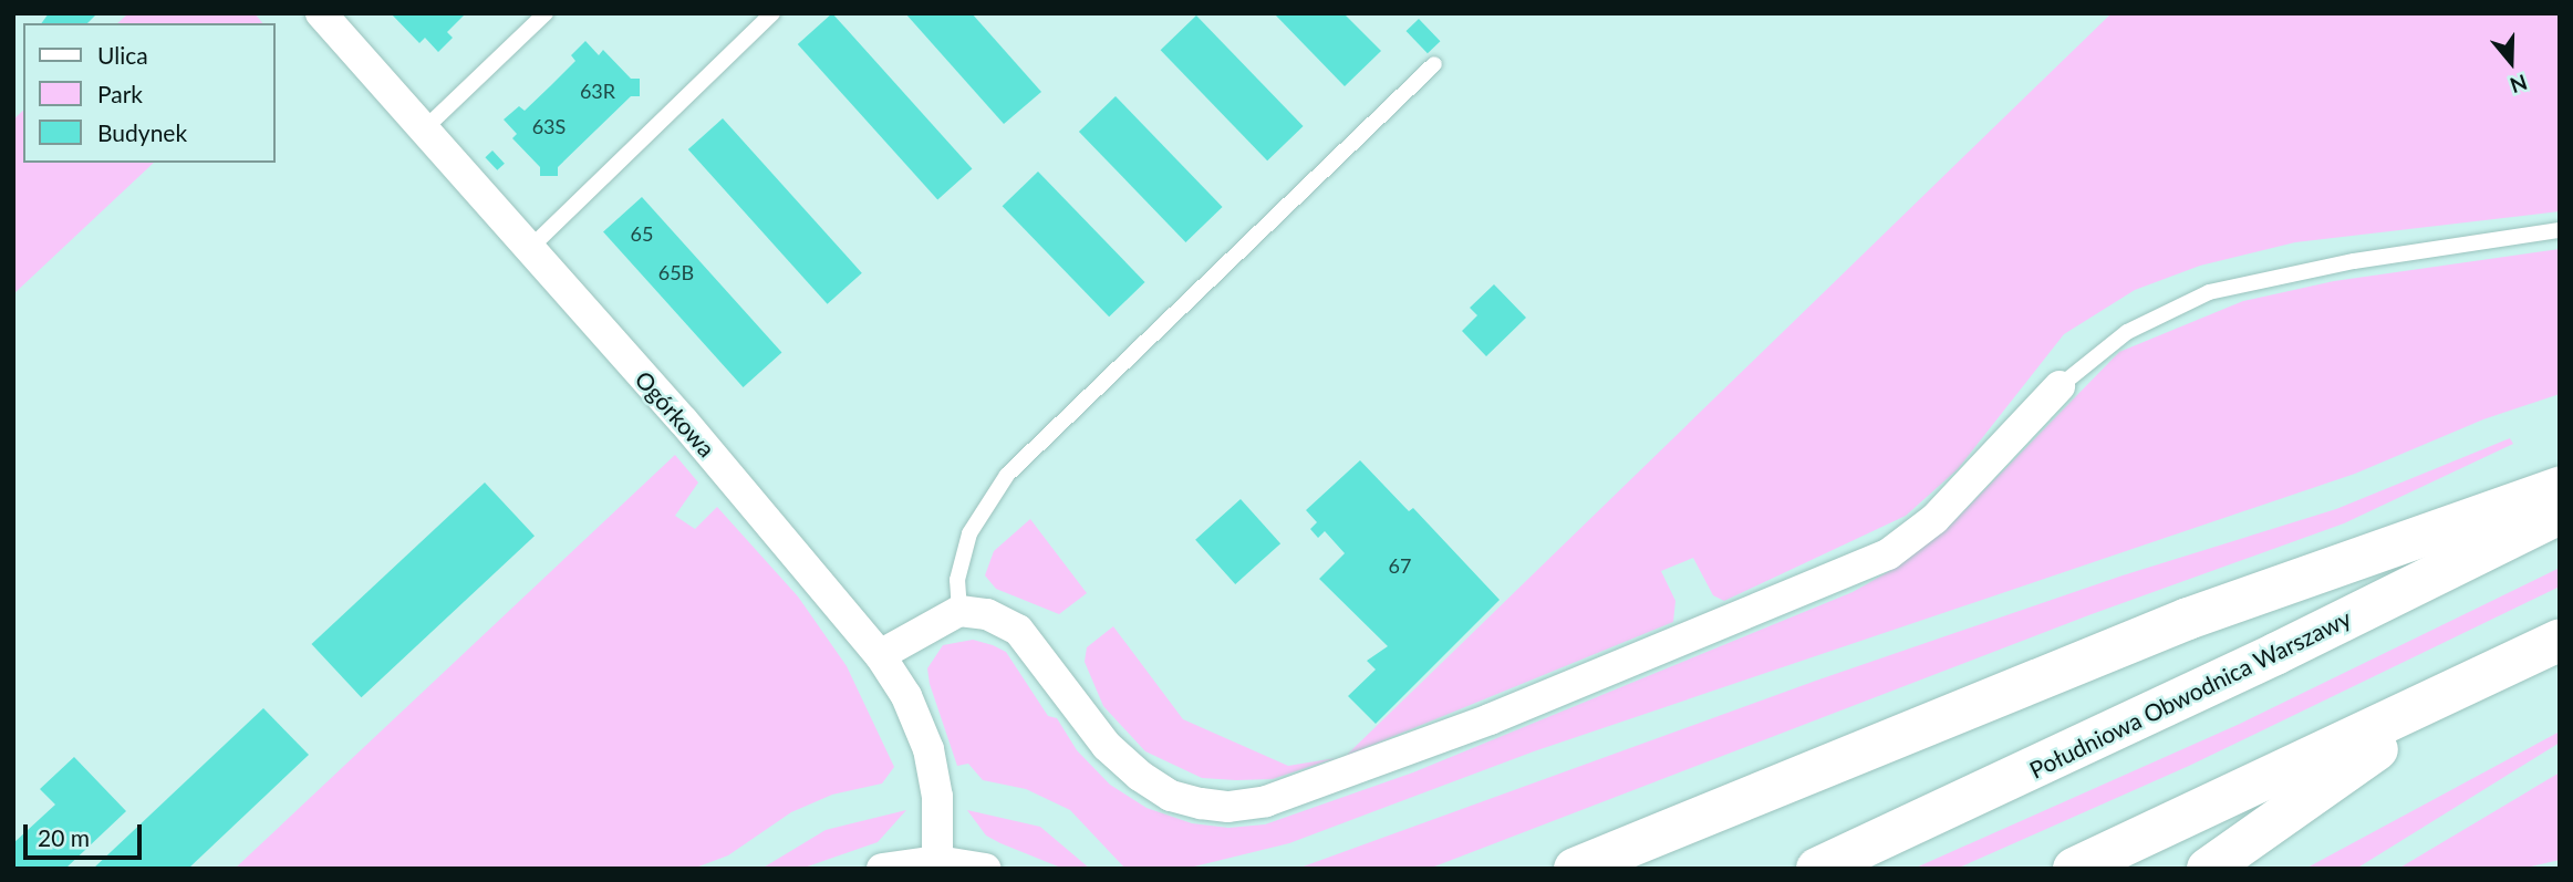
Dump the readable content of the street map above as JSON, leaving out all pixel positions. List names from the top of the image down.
{
  "streets": {
    "highway": ["Południowa Obwodnica Warszawy"],
    "street": ["Ogórkowa"]
  },
  "house_numbers": [
    "63R",
    "63S",
    "65",
    "65B",
    "67"
  ],
  "legend": ["Ulica", "Park", "Budynek"],
  "scale_bar": "20 m",
  "north": "bottom"
}
